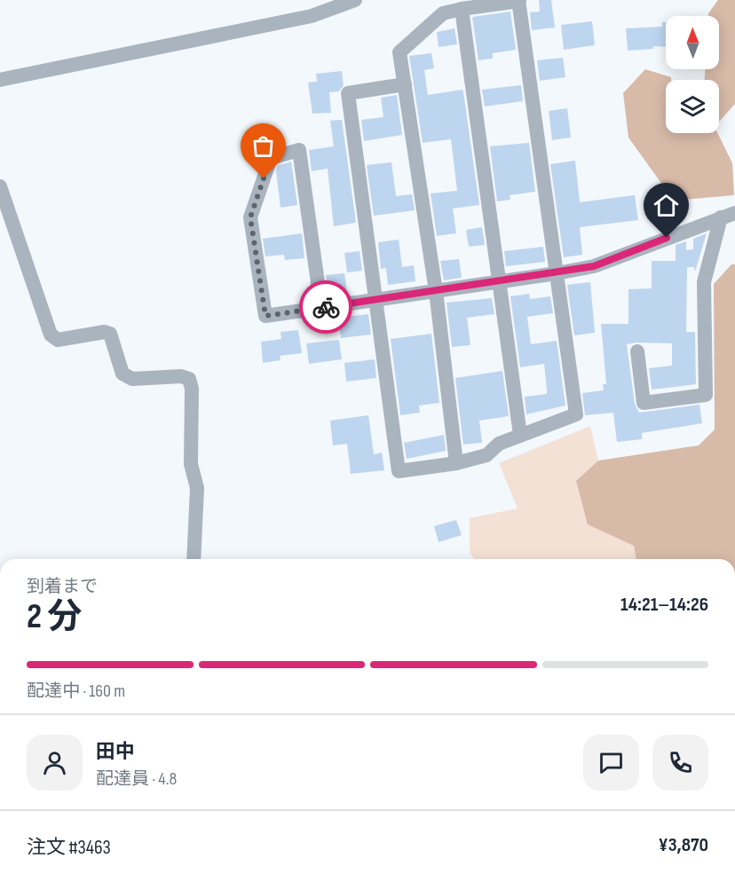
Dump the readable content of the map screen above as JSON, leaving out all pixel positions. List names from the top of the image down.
{
  "north": "top",
  "page": {
    "heading": ["2 分", "到着まで", "14:21–14:26"],
    "panel": [
      "田中",
      "配達員 · 4.8",
      "注文 #3463",
      "¥3,870"
    ],
    "bar": "配達中 · 160 m"
  }
}
